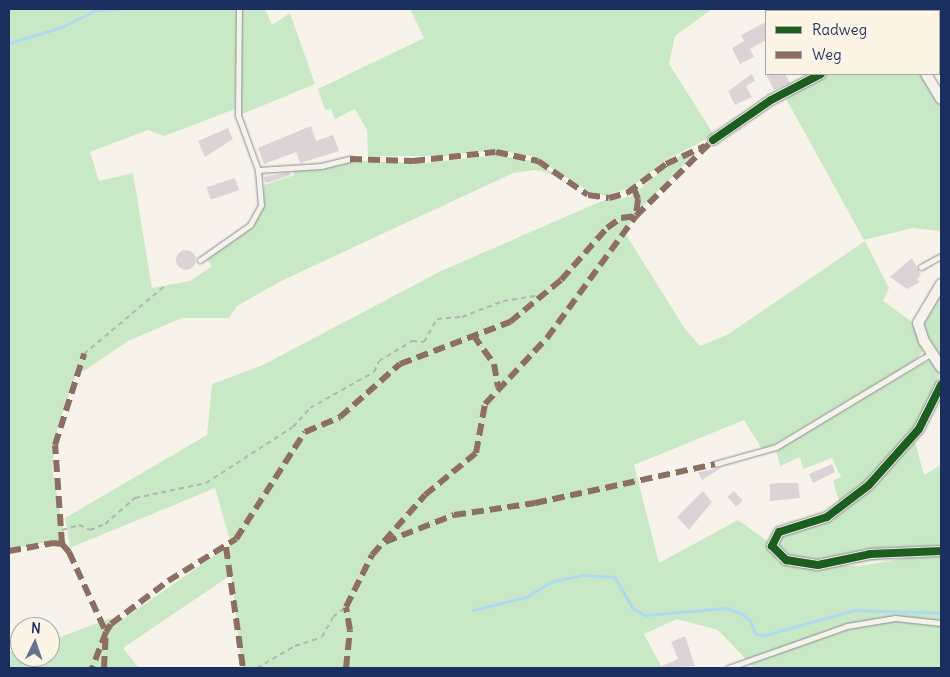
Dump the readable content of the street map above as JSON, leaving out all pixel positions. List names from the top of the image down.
{
  "legend": ["Radweg", "Weg"],
  "north": "top"
}
